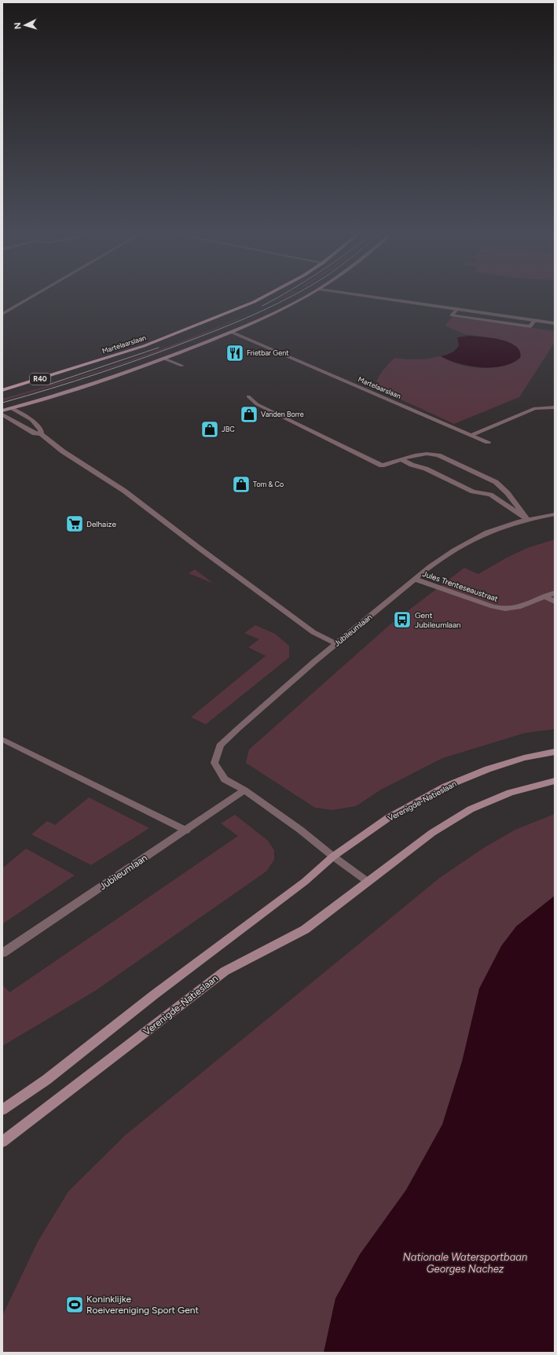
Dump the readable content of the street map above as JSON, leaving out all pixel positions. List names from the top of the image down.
{
  "streets": {
    "main road": ["Martelaarslaan", "R40"],
    "street": ["Jules Trenteseaustraat", "Jubileumlaan", "Verenigde-Natieslaan"]
  },
  "crossings": [
    ["Martelaarslaan", "R40"],
    ["Jules Trenteseaustraat", "Jubileumlaan"],
    ["Jubileumlaan", "Verenigde-Natieslaan"]
  ],
  "water": ["Nationale Watersportbaan Georges Nachez"],
  "places": {
    "restaurant": ["Frietbar Gent"],
    "shop": ["Vanden Borre", "JBC", "Tom & Co"],
    "supermarket": ["Delhaize"],
    "bus stop": ["Gent Jubileumlaan"],
    "sports": ["Koninklijke Roeivereniging Sport Gent"]
  },
  "north": "left"
}
